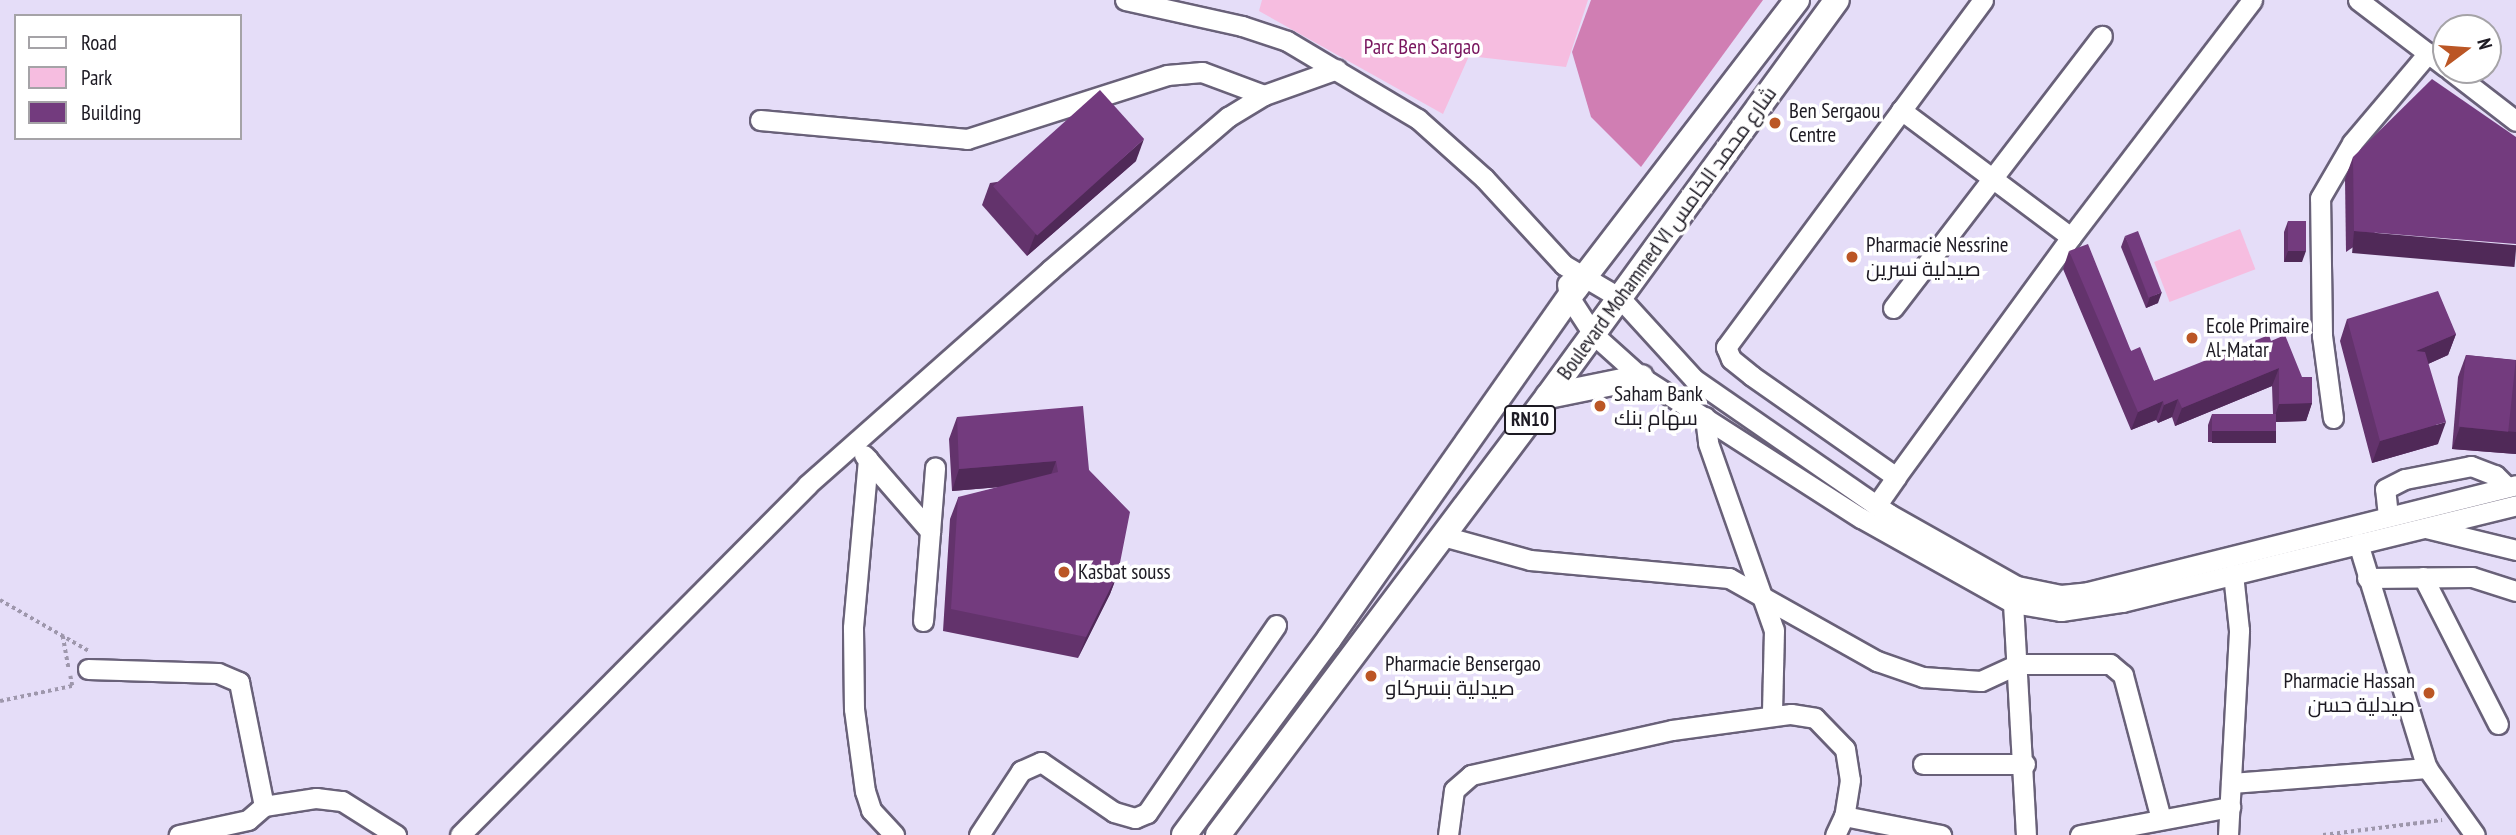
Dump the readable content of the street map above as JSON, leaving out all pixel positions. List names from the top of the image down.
{
  "streets": {
    "main road": ["Boulevard Mohammed VI شارع محمد الخامس", "RN10"]
  },
  "parks": ["Parc Ben Sargao"],
  "places": [
    "Ben Sergaou Centre",
    "Pharmacie Nessrine صيدلية نسرين",
    "Ecole Primaire Al-Matar",
    "Saham Bank سهام بنك",
    "Kasbat souss",
    "Pharmacie Bensergao صيدلية بنسركاو",
    "Pharmacie Hassan صيدلية حسن"
  ],
  "legend": ["Road", "Park", "Building"],
  "north": "right"
}
